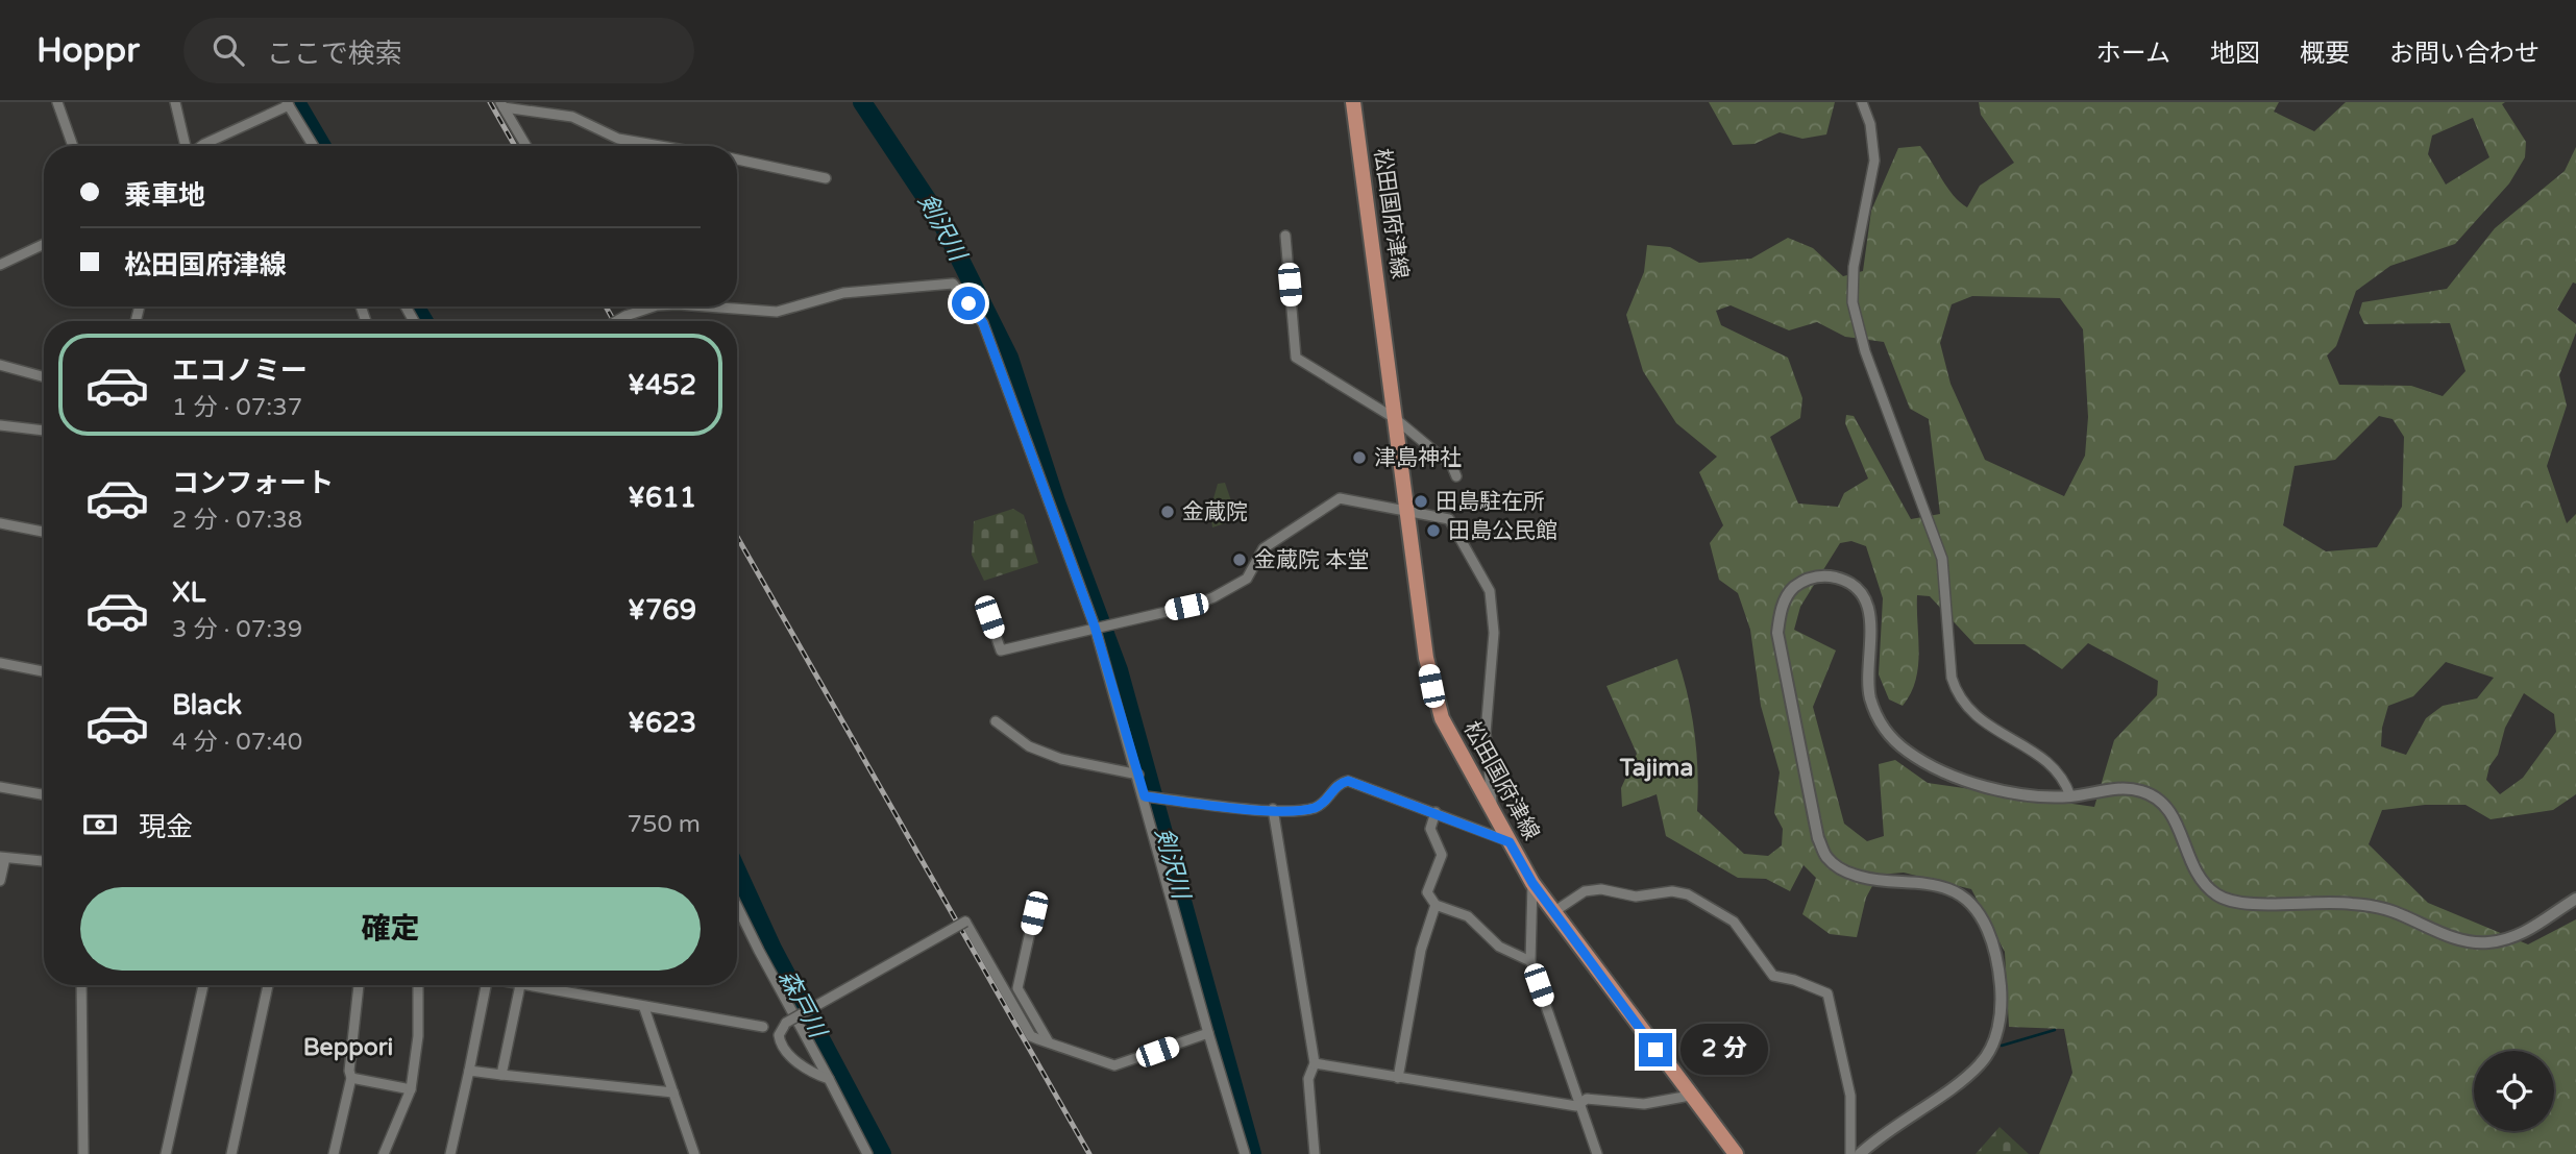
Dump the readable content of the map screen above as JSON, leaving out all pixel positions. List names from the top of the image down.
{
  "streets": {
    "main road": ["松田国府津線"]
  },
  "districts": ["Tajima", "Beppori"],
  "water": ["剣沢川", "森戸川"],
  "places": [
    "津島神社",
    "田島駐在所",
    "金蔵院",
    "田島公民館",
    "金蔵院 本堂"
  ],
  "page": {
    "header": "Hoppr",
    "search": "ここで検索",
    "nav": [
      "ホーム",
      "地図",
      "概要",
      "お問い合わせ"
    ],
    "banner": ["乗車地", "松田国府津線"],
    "list": [
      {
        "name": "エコノミー",
        "note": "1 分 · 07:37",
        "value": "¥452"
      },
      {
        "name": "コンフォート",
        "note": "2 分 · 07:38",
        "value": "¥611"
      },
      {
        "name": "XL",
        "note": "3 分 · 07:39",
        "value": "¥769"
      },
      {
        "name": "Black",
        "note": "4 分 · 07:40",
        "value": "¥623"
      }
    ],
    "pay": ["現金", "750 m"],
    "buttons": "確定",
    "bubble": "2 分"
  }
}
